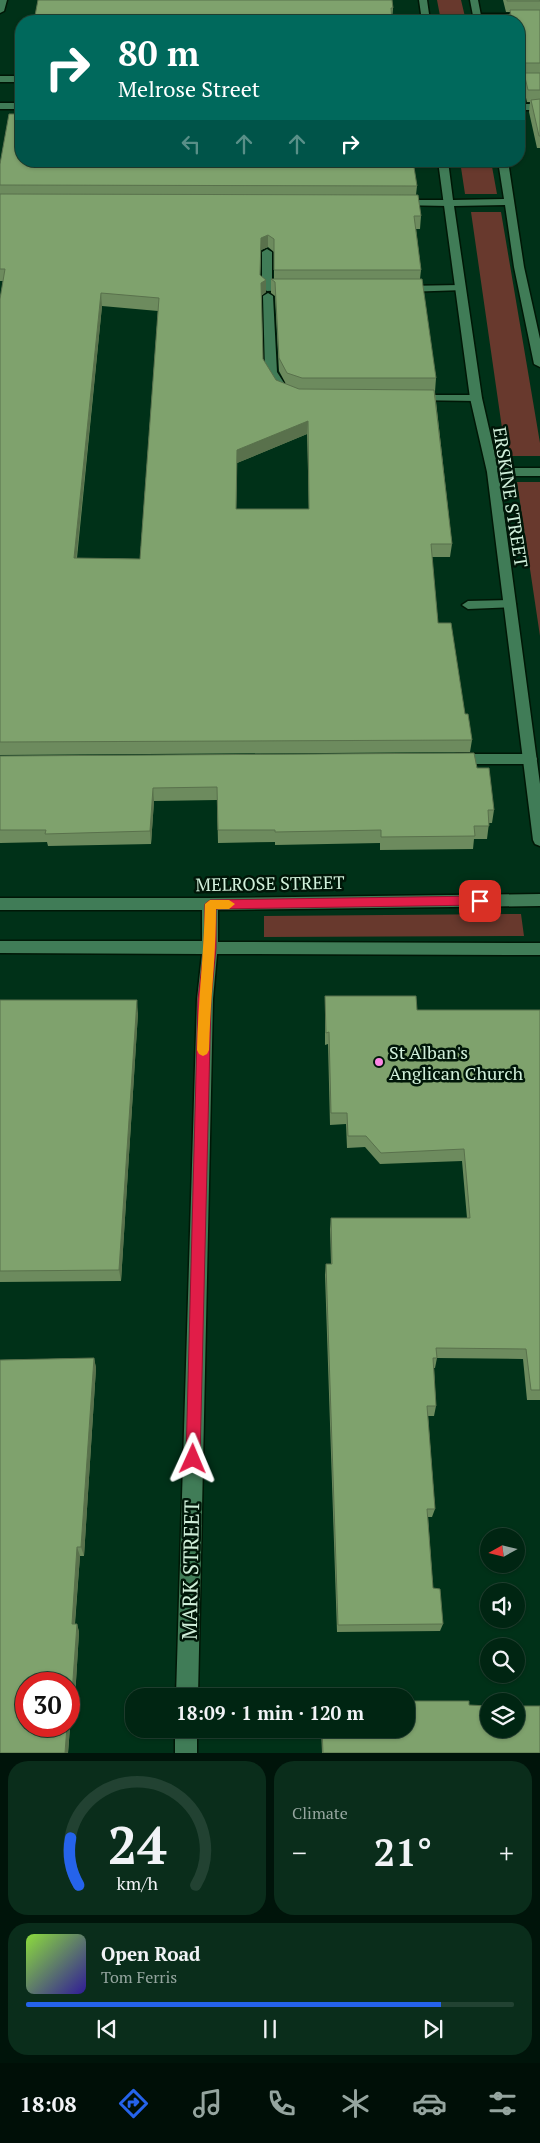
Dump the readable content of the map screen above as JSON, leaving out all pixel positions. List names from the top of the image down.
{
  "streets": {
    "street": ["ERSKINE STREET", "MELROSE STREET", "MARK STREET"]
  },
  "crossings": [
    ["MELROSE STREET", "MARK STREET"]
  ],
  "places": ["St Alban's Anglican Church"],
  "north": "left",
  "page": {
    "turn": ["80 m", "Melrose Street"],
    "limit": "30",
    "trip": "18:09 · 1 min · 120 m",
    "tile": "Climate",
    "heat": ["−", "21°", "+"],
    "song": ["Open Road", "Tom Ferris"],
    "tabs": "18:08",
    "gauge": ["24", "km/h"]
  }
}
